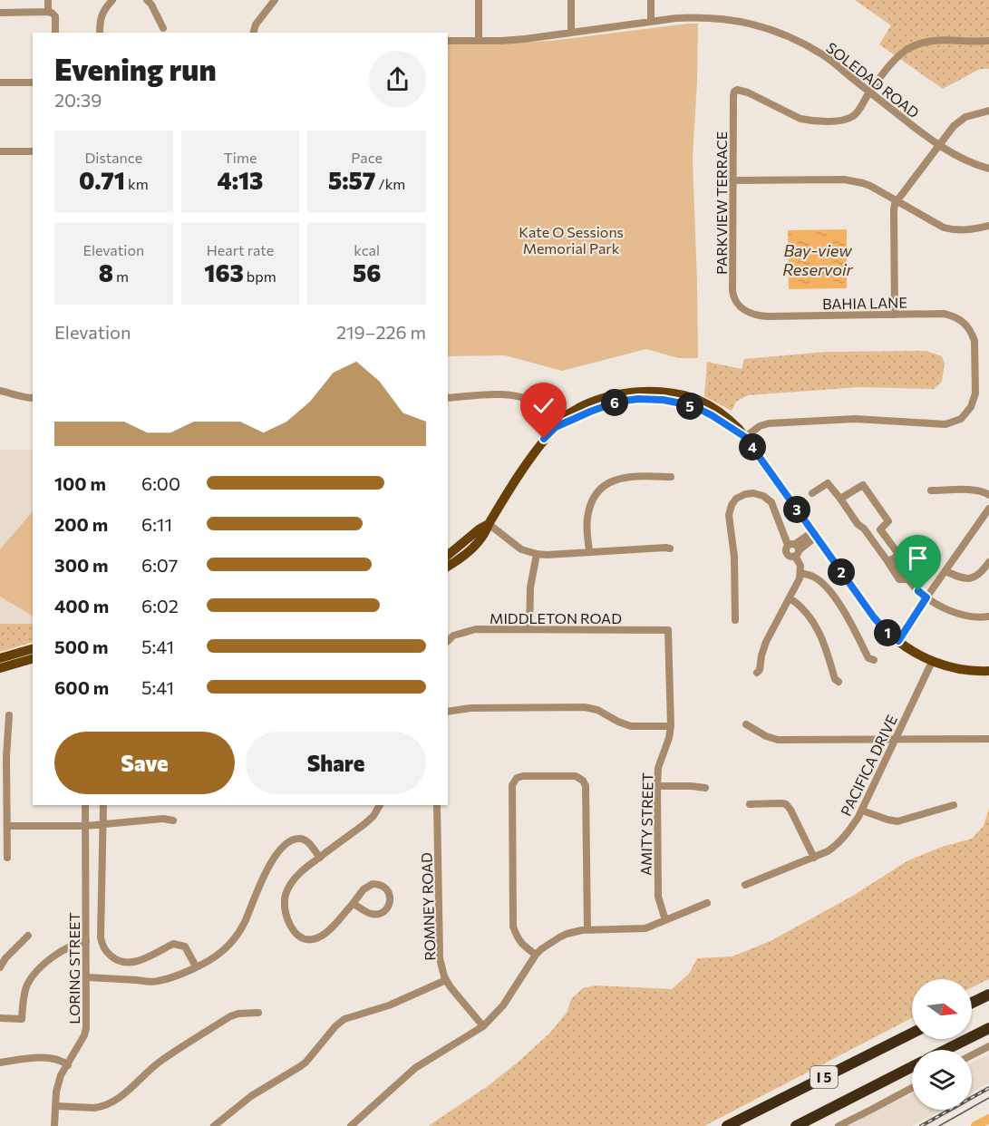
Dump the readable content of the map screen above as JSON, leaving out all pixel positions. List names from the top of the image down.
{
  "streets": {
    "highway": ["I 5"],
    "street": [
      "SOLEDAD ROAD",
      "PARKVIEW TERRACE",
      "BAHIA LANE",
      "MIDDLETON ROAD",
      "PACIFICA DRIVE",
      "AMITY STREET",
      "ROMNEY ROAD",
      "LORING STREET"
    ]
  },
  "crossings": [
    ["SOLEDAD ROAD", "PARKVIEW TERRACE"],
    ["PARKVIEW TERRACE", "BAHIA LANE"],
    ["MIDDLETON ROAD", "AMITY STREET"]
  ],
  "water": ["Bay-view Reservoir"],
  "parks": ["Kate O Sessions Memorial Park"],
  "north": "right",
  "page": {
    "heading": ["Evening run", "20:39"],
    "stats": [
      ["Distance", "0.71 km"],
      ["Time", "4:13"],
      ["Pace", "5:57 /km"],
      ["Elevation", "8 m"],
      ["Heart rate", "163 bpm"],
      ["kcal", "56"]
    ],
    "chart": ["Elevation", "219–226 m"],
    "pins": [
      "6",
      "5",
      "4",
      "3",
      "2",
      "1"
    ],
    "list": [
      {
        "name": "100 m",
        "note": "6:00"
      },
      {
        "name": "200 m",
        "note": "6:11"
      },
      {
        "name": "300 m",
        "note": "6:07"
      },
      {
        "name": "400 m",
        "note": "6:02"
      },
      {
        "name": "500 m",
        "note": "5:41"
      },
      {
        "name": "600 m",
        "note": "5:41"
      }
    ],
    "buttons": ["Save", "Share"]
  }
}
